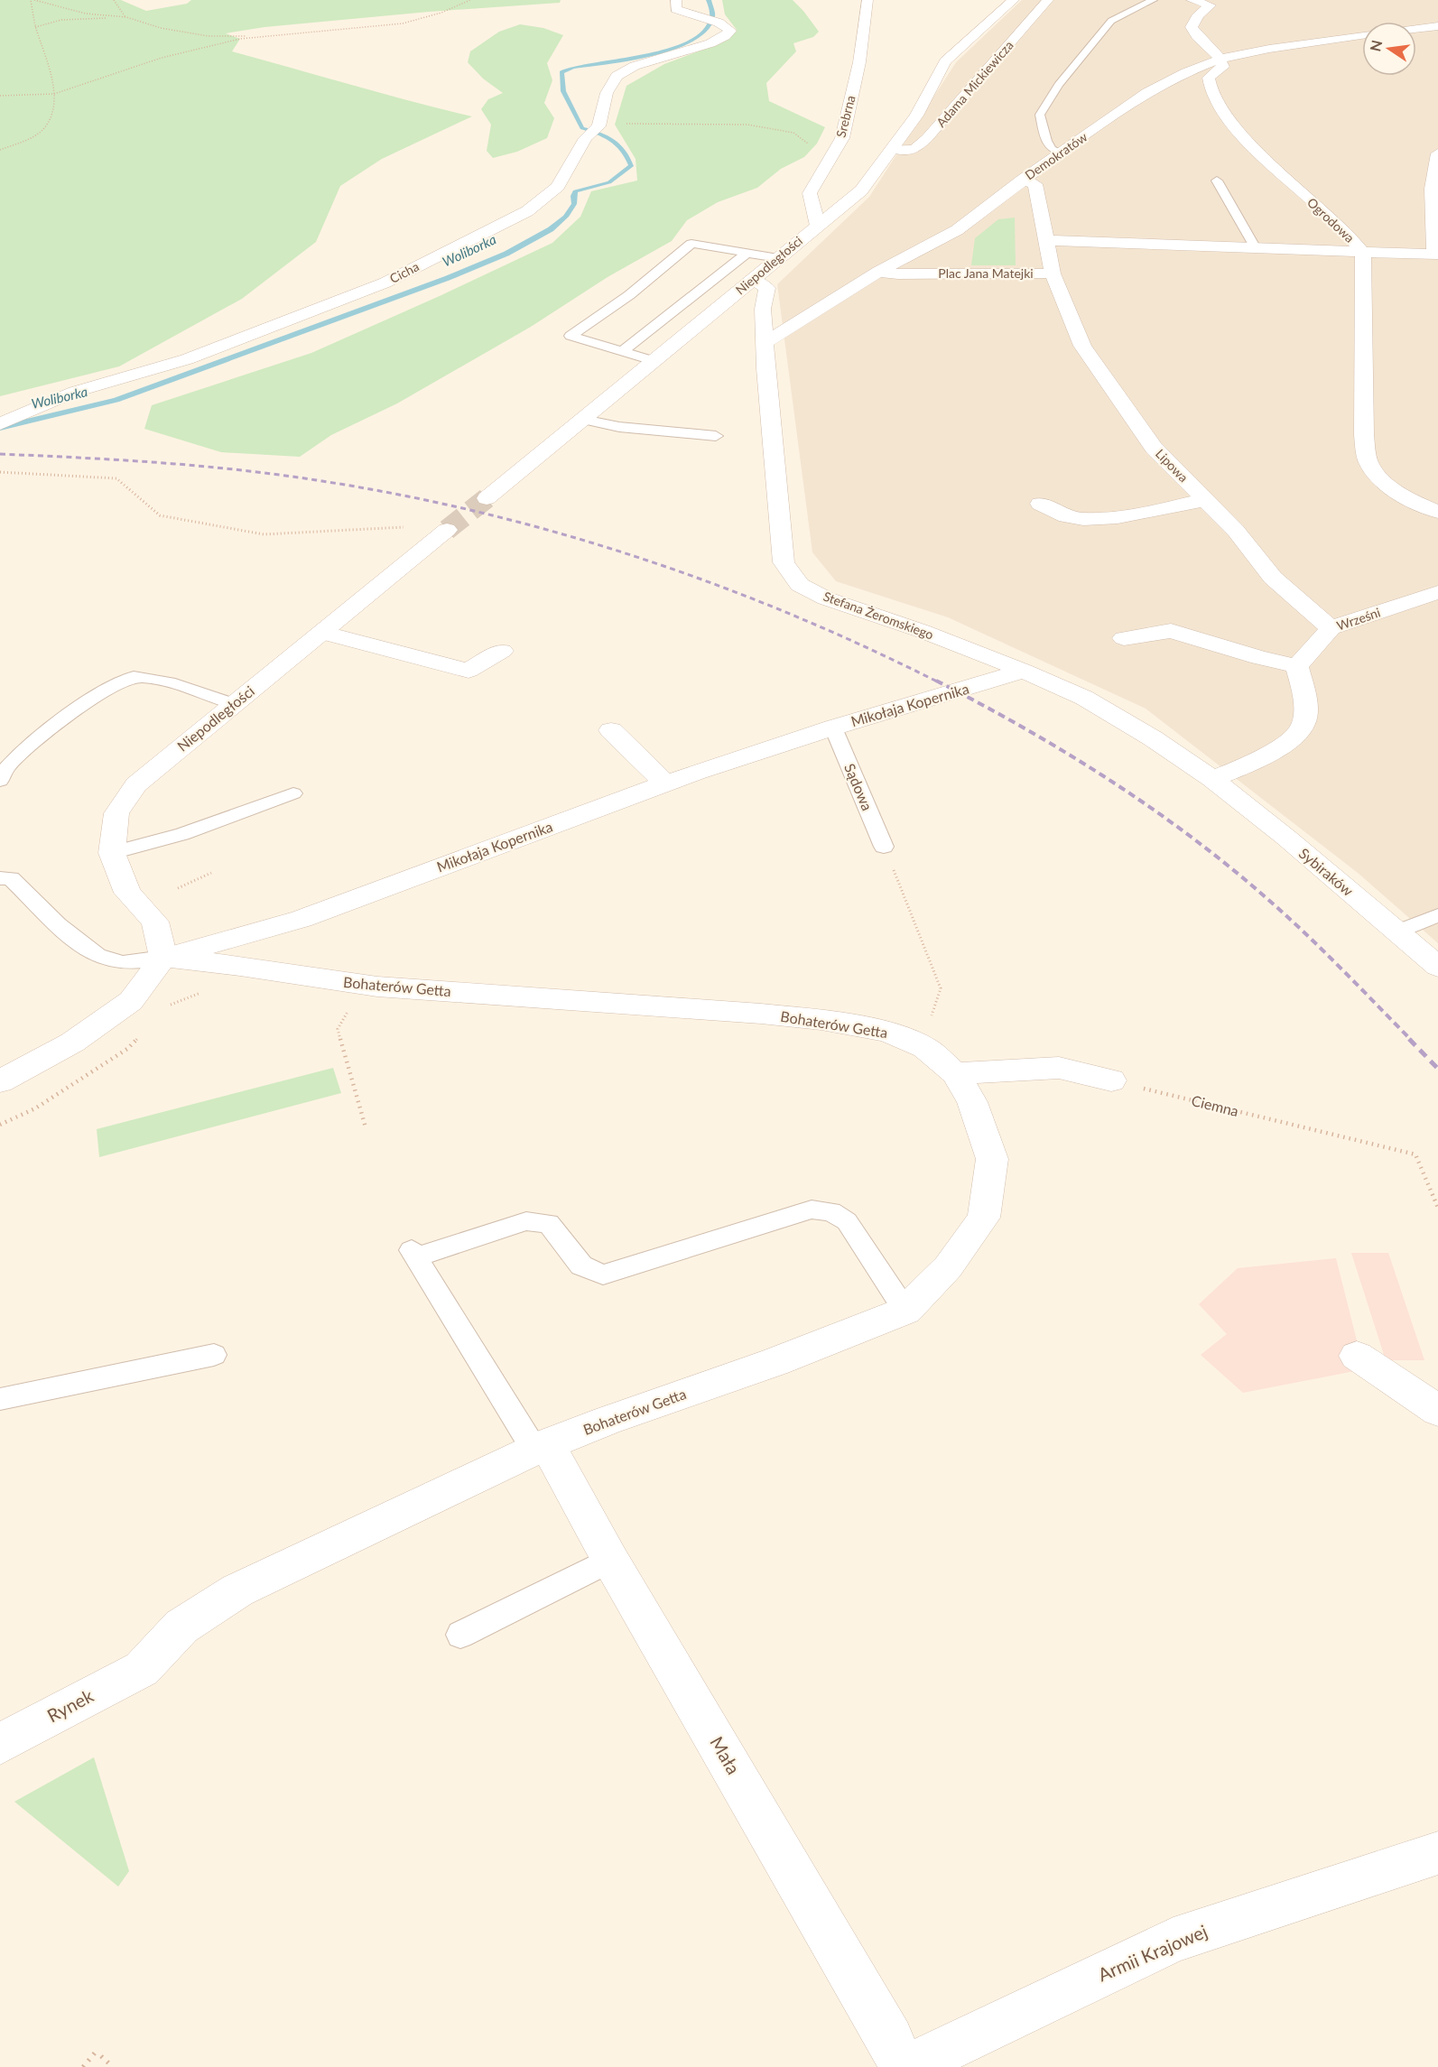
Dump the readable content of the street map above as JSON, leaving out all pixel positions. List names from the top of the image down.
{
  "streets": {
    "street": [
      "Adama Mickiewicza",
      "Srebrna",
      "Demokratów",
      "Ogrodowa",
      "Niepodległości",
      "Cicha",
      "Plac Jana Matejki",
      "Lipowa",
      "Stefana Żeromskiego",
      "Wrześni",
      "Mikołaja Kopernika",
      "Sybiraków",
      "Bohaterów Getta",
      "Rynek",
      "Mała",
      "Armii Krajowej"
    ],
    "lane": ["Sądowa"],
    "path": ["Ciemna"]
  },
  "crossings": [
    ["Adama Mickiewicza", "Niepodległości"],
    ["Srebrna", "Niepodległości"],
    ["Demokratów", "Ogrodowa"],
    ["Demokratów", "Plac Jana Matejki"],
    ["Demokratów", "Stefana Żeromskiego"],
    ["Niepodległości", "Stefana Żeromskiego"],
    ["Niepodległości", "Mikołaja Kopernika"],
    ["Niepodległości", "Bohaterów Getta"],
    ["Plac Jana Matejki", "Lipowa"],
    ["Lipowa", "Wrześni"],
    ["Stefana Żeromskiego", "Mikołaja Kopernika"],
    ["Stefana Żeromskiego", "Sybiraków"],
    ["Mikołaja Kopernika", "Sądowa"],
    ["Mikołaja Kopernika", "Bohaterów Getta"],
    ["Bohaterów Getta", "Rynek"],
    ["Bohaterów Getta", "Mała"]
  ],
  "water": ["Woliborka"],
  "north": "left"
}
